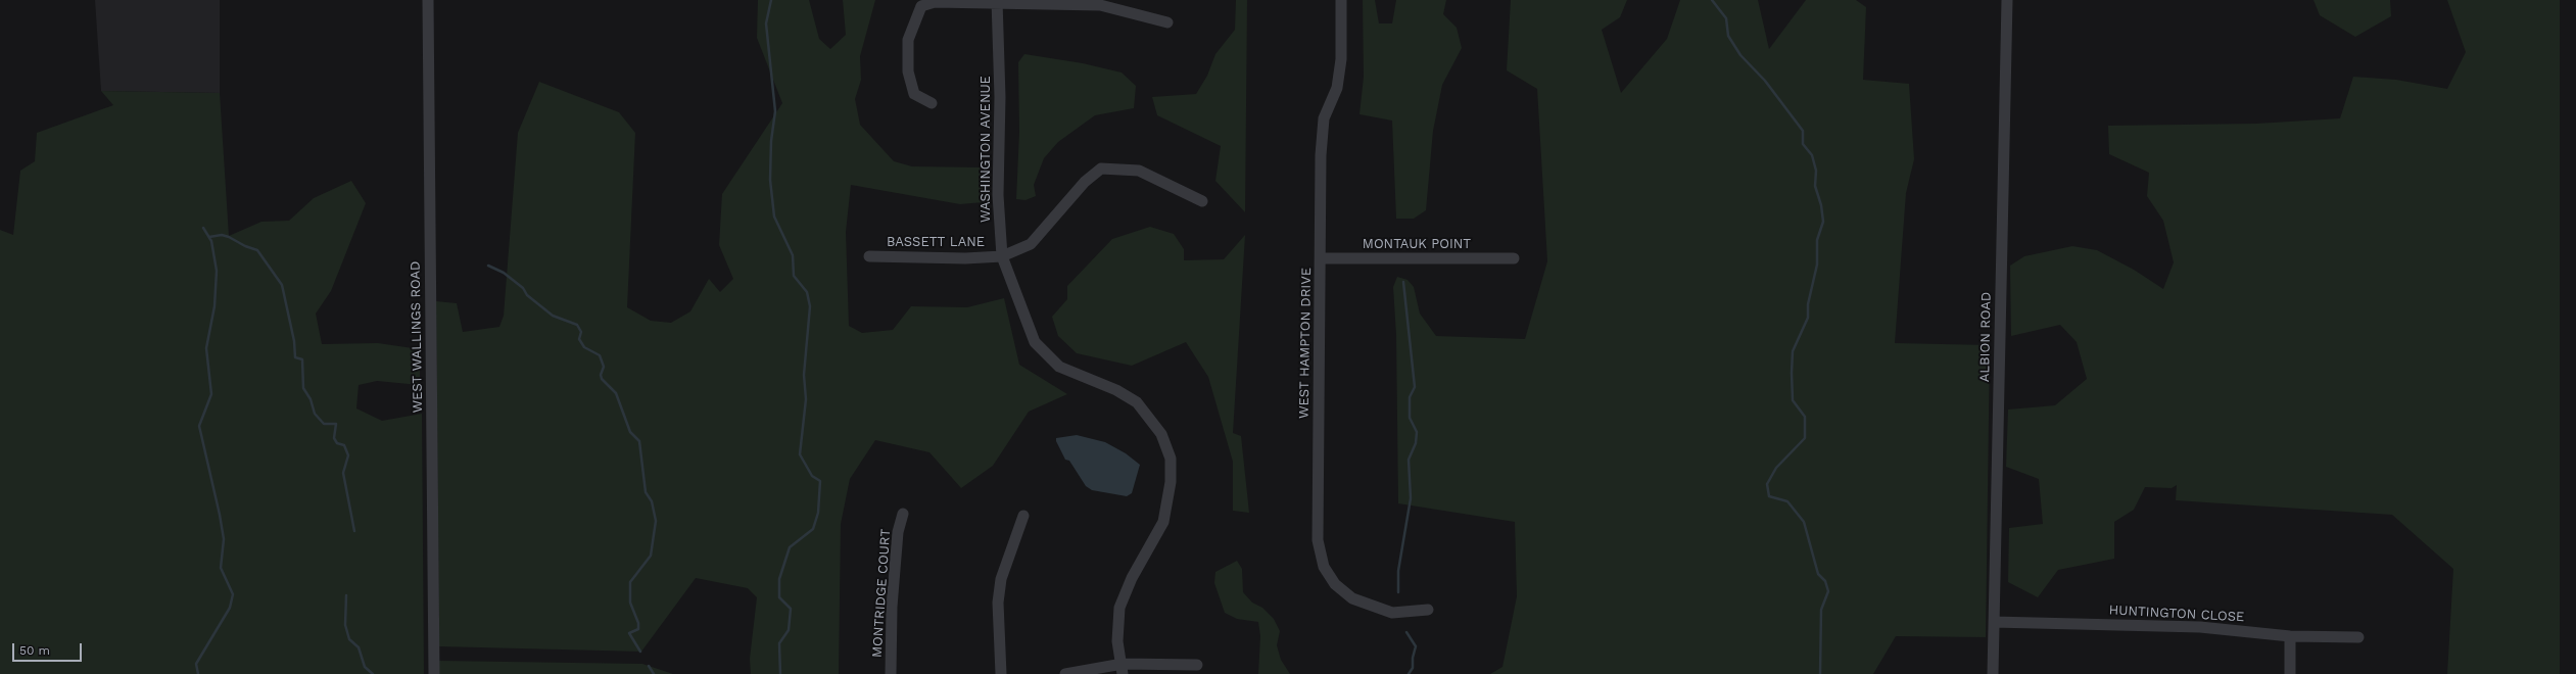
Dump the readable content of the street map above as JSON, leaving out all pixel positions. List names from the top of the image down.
{
  "streets": {
    "street": [
      "WASHINGTON AVENUE",
      "BASSETT LANE",
      "MONTAUK POINT",
      "WEST WALLINGS ROAD",
      "ALBION ROAD",
      "WEST HAMPTON DRIVE",
      "MONTRIDGE COURT",
      "HUNTINGTON CLOSE"
    ]
  },
  "crossings": [
    ["WASHINGTON AVENUE", "BASSETT LANE"],
    ["MONTAUK POINT", "WEST HAMPTON DRIVE"],
    ["ALBION ROAD", "HUNTINGTON CLOSE"]
  ],
  "scale_bar": "50 m"
}
